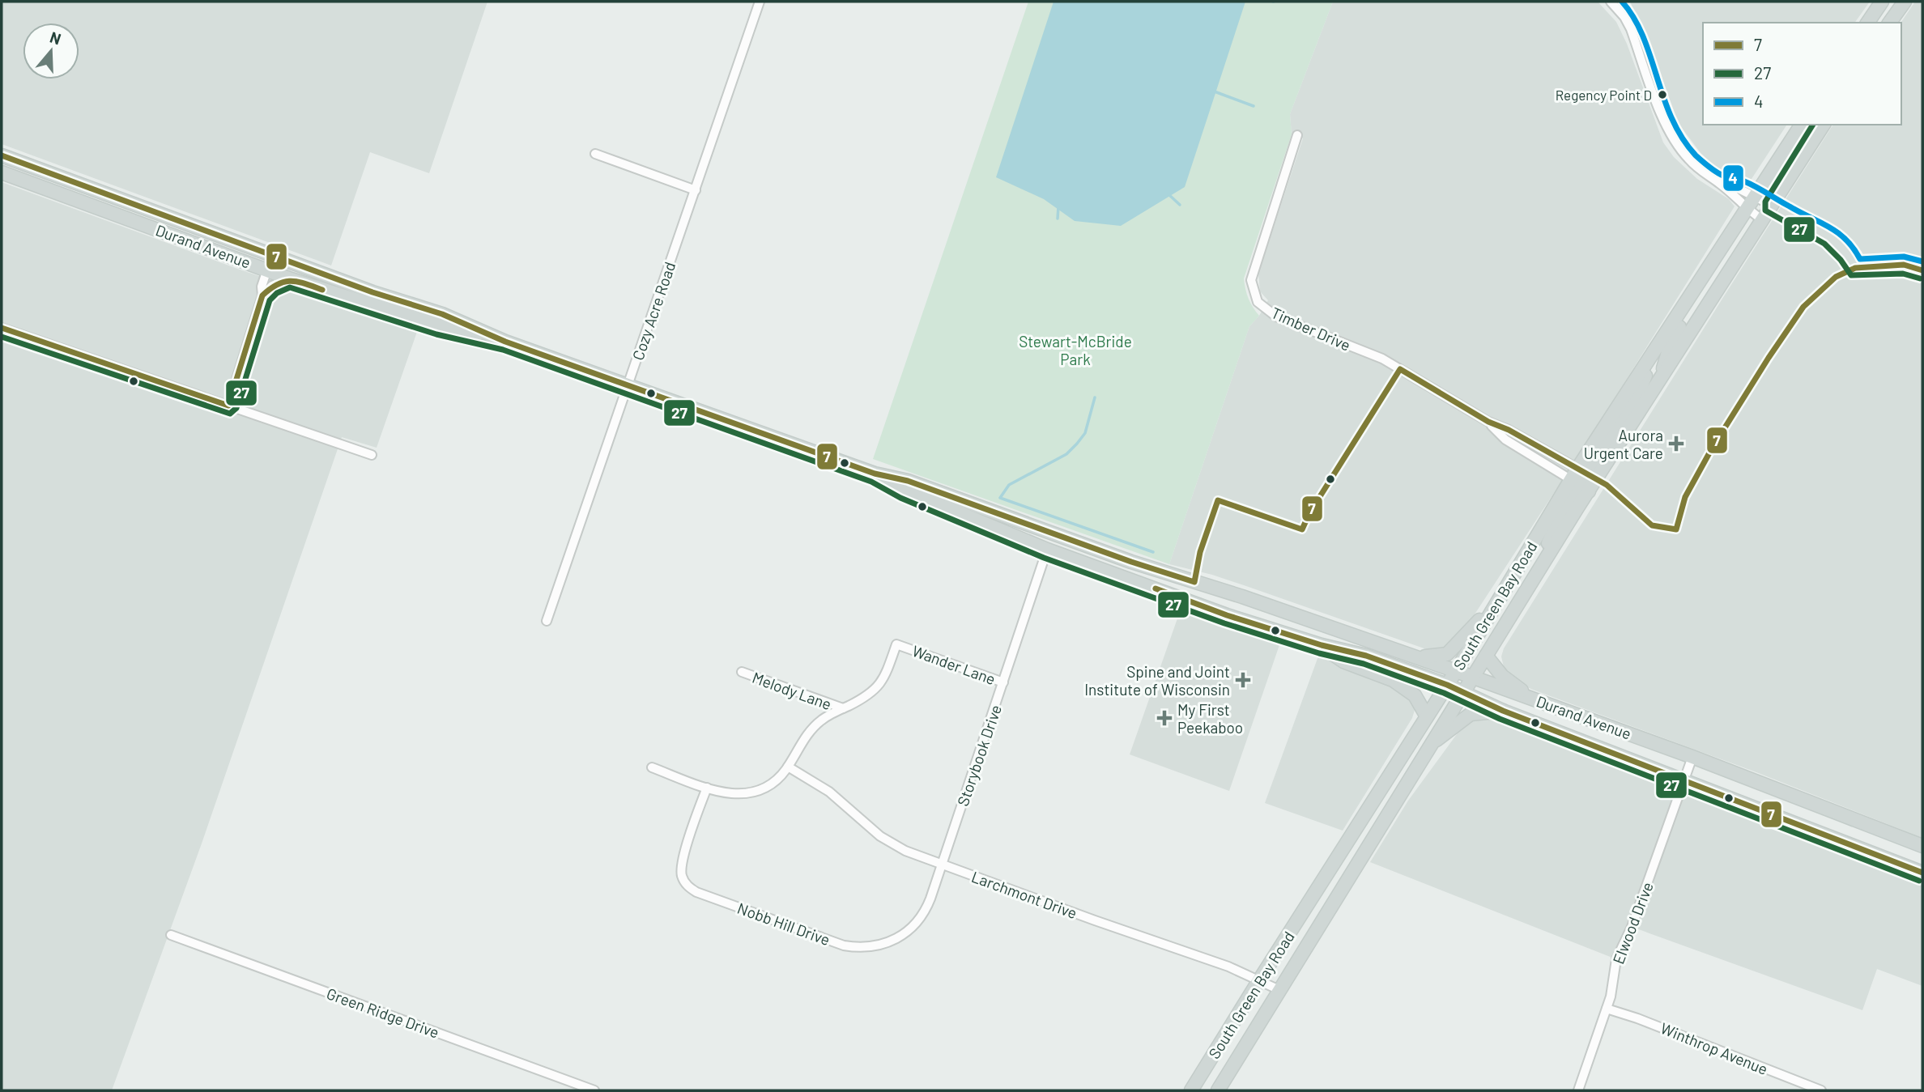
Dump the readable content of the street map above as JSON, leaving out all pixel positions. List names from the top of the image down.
{
  "streets": {
    "main road": ["Durand Avenue", "South Green Bay Road"],
    "street": [
      "Cozy Acre Road",
      "Timber Drive",
      "Wander Lane",
      "Melody Lane",
      "Storybook Drive",
      "Larchmont Drive",
      "Elwood Drive",
      "Nobb Hill Drive",
      "Green Ridge Drive",
      "Winthrop Avenue"
    ]
  },
  "crossings": [
    ["Durand Avenue", "Cozy Acre Road"],
    ["Durand Avenue", "South Green Bay Road"],
    ["Durand Avenue", "Storybook Drive"],
    ["Durand Avenue", "Elwood Drive"],
    ["Timber Drive", "South Green Bay Road"],
    ["South Green Bay Road", "Larchmont Drive"],
    ["Wander Lane", "Melody Lane"],
    ["Wander Lane", "Storybook Drive"],
    ["Wander Lane", "Larchmont Drive"],
    ["Wander Lane", "Nobb Hill Drive"],
    ["Storybook Drive", "Larchmont Drive"],
    ["Storybook Drive", "Nobb Hill Drive"],
    ["Larchmont Drive", "Nobb Hill Drive"],
    ["Elwood Drive", "Winthrop Avenue"]
  ],
  "parks": ["Stewart-McBride Park"],
  "places": {
    "other": ["Regency Point D"],
    "health": ["Aurora Urgent Care", "Spine and Joint Institute of Wisconsin", "My First Peekaboo"]
  },
  "lines": ["transit line 4", "transit line 27", "transit line 7"],
  "legend": ["7", "27", "4"],
  "north": "top"
}
